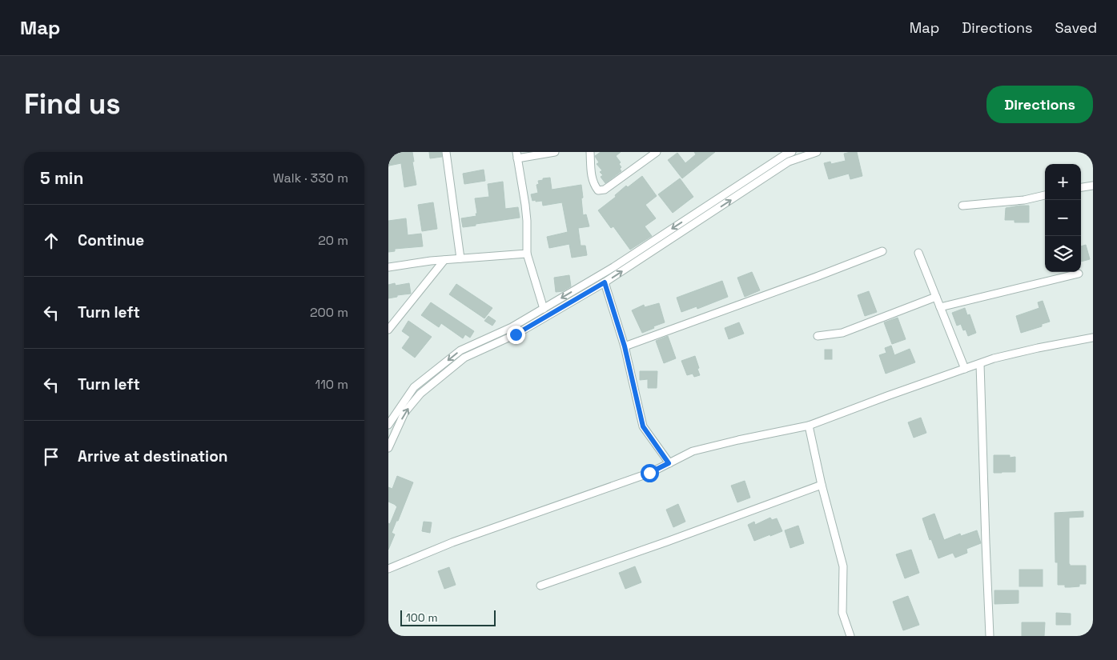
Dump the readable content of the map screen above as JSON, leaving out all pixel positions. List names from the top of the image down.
{
  "scale_bar": "100 m",
  "page": {
    "header": "Map",
    "nav": ["Map", "Directions", "Saved"],
    "buttons": "Directions",
    "title": "Find us",
    "heading": ["5 min", "Walk · 330 m"],
    "map_buttons": ["+", "−"],
    "list": [
      ["Continue", "20 m"],
      ["Turn left", "200 m"],
      ["Turn left", "110 m"],
      "Arrive at destination"
    ],
    "scale": "100 m"
  }
}
